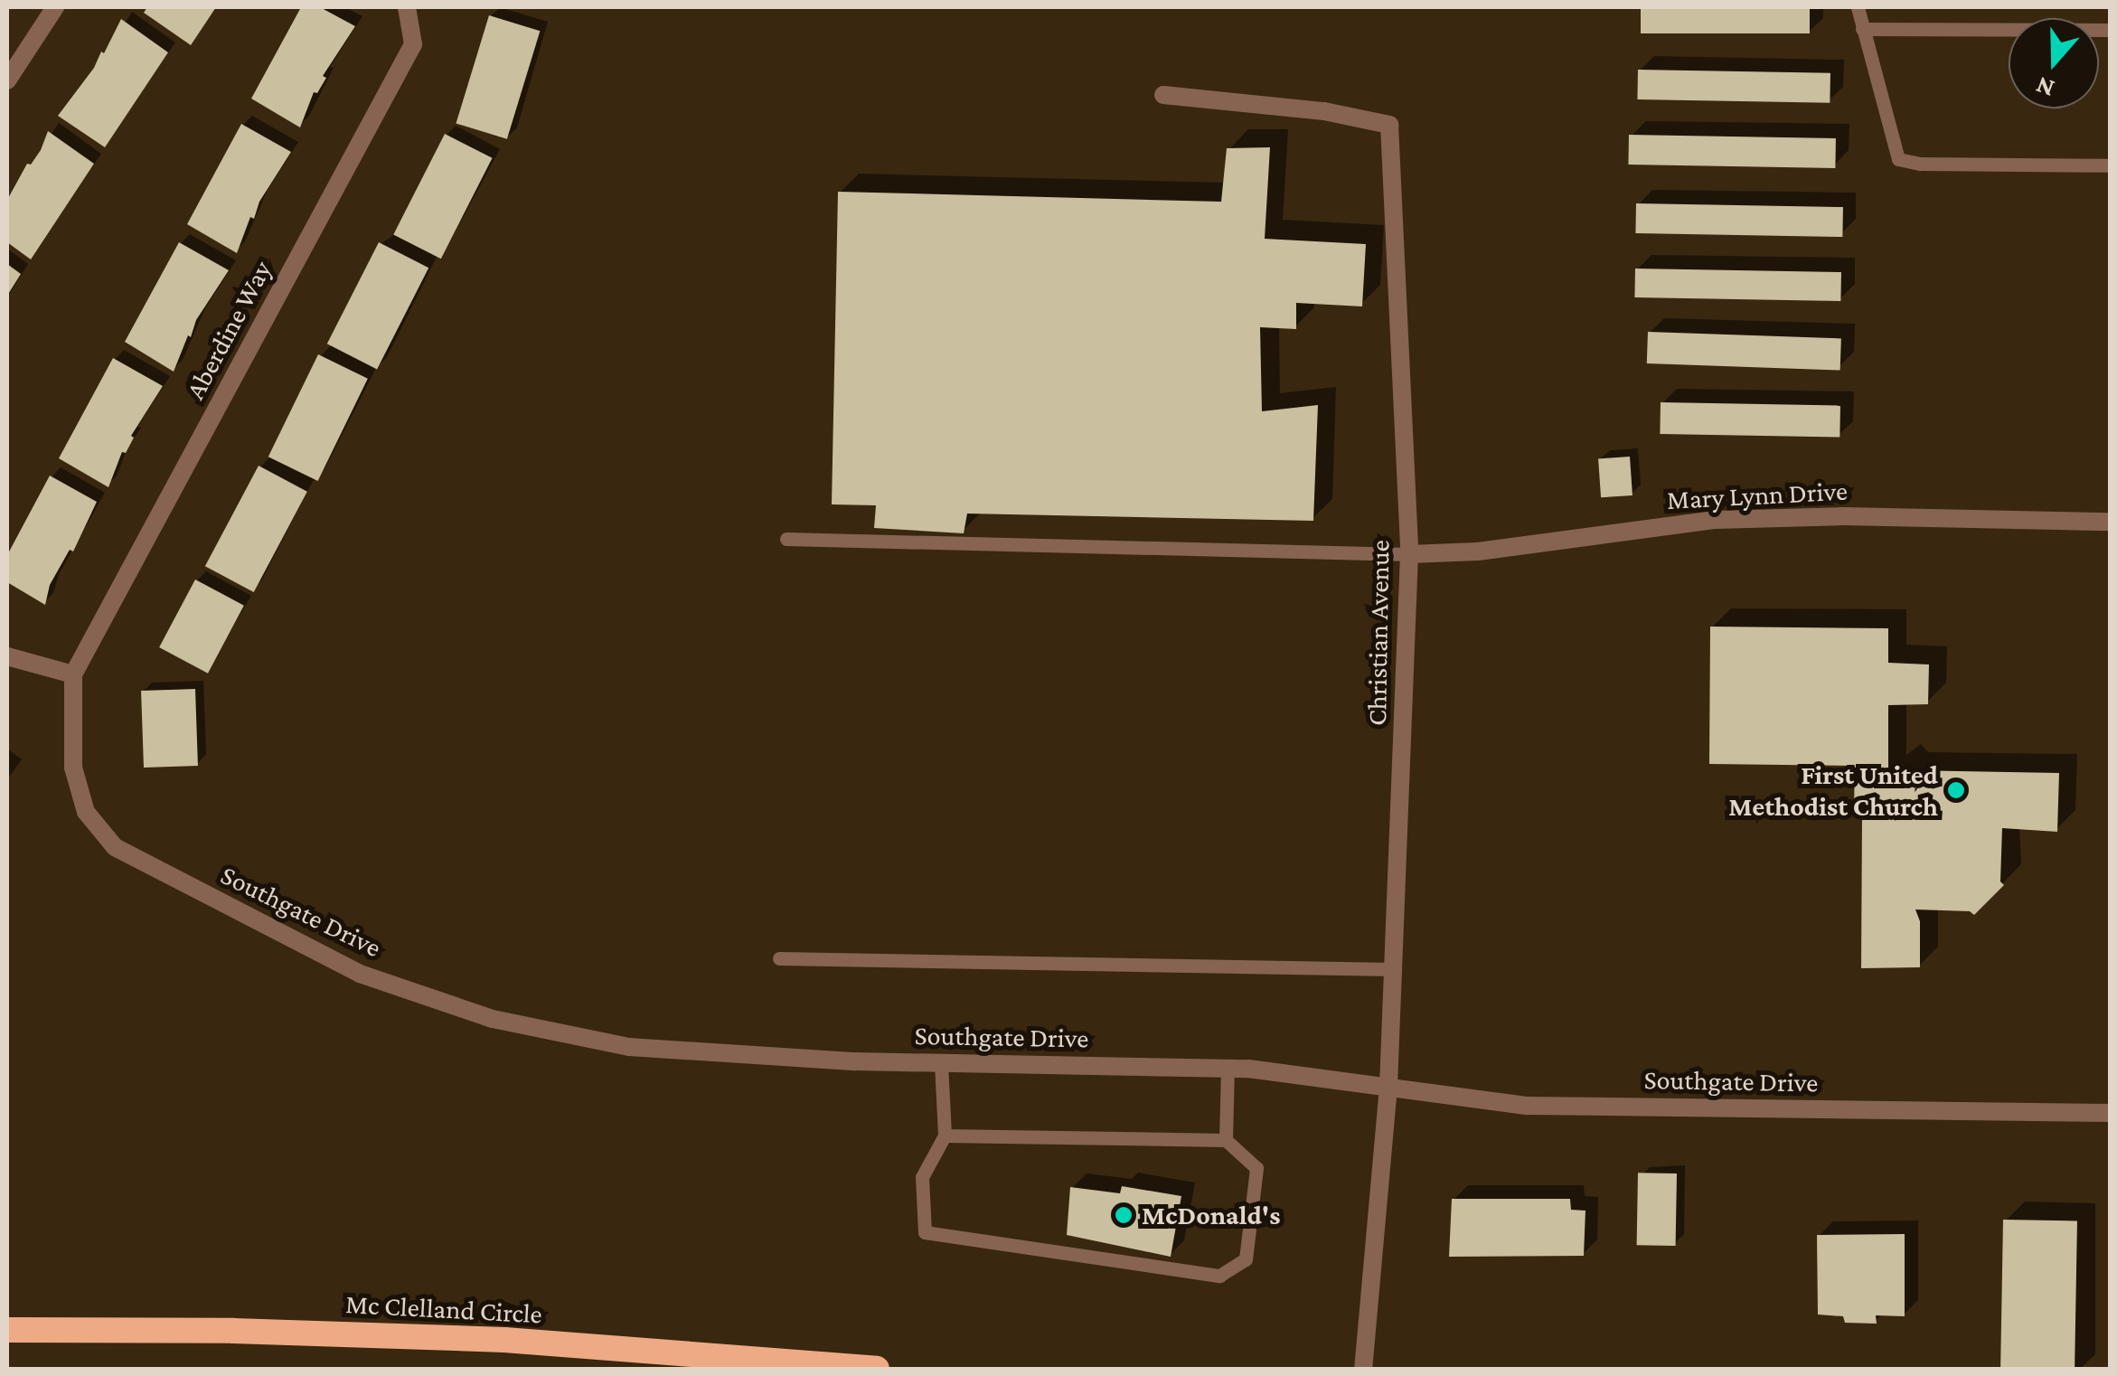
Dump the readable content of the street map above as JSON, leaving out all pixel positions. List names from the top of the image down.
{
  "streets": {
    "highway": ["Mc Clelland Circle"],
    "street": [
      "Aberdine Way",
      "Mary Lynn Drive",
      "Christian Avenue",
      "Southgate Drive"
    ]
  },
  "crossings": [
    ["Aberdine Way", "Southgate Drive"],
    ["Mary Lynn Drive", "Christian Avenue"],
    ["Christian Avenue", "Southgate Drive"]
  ],
  "places": ["First United Methodist Church", "McDonald's"],
  "north": "bottom"
}
